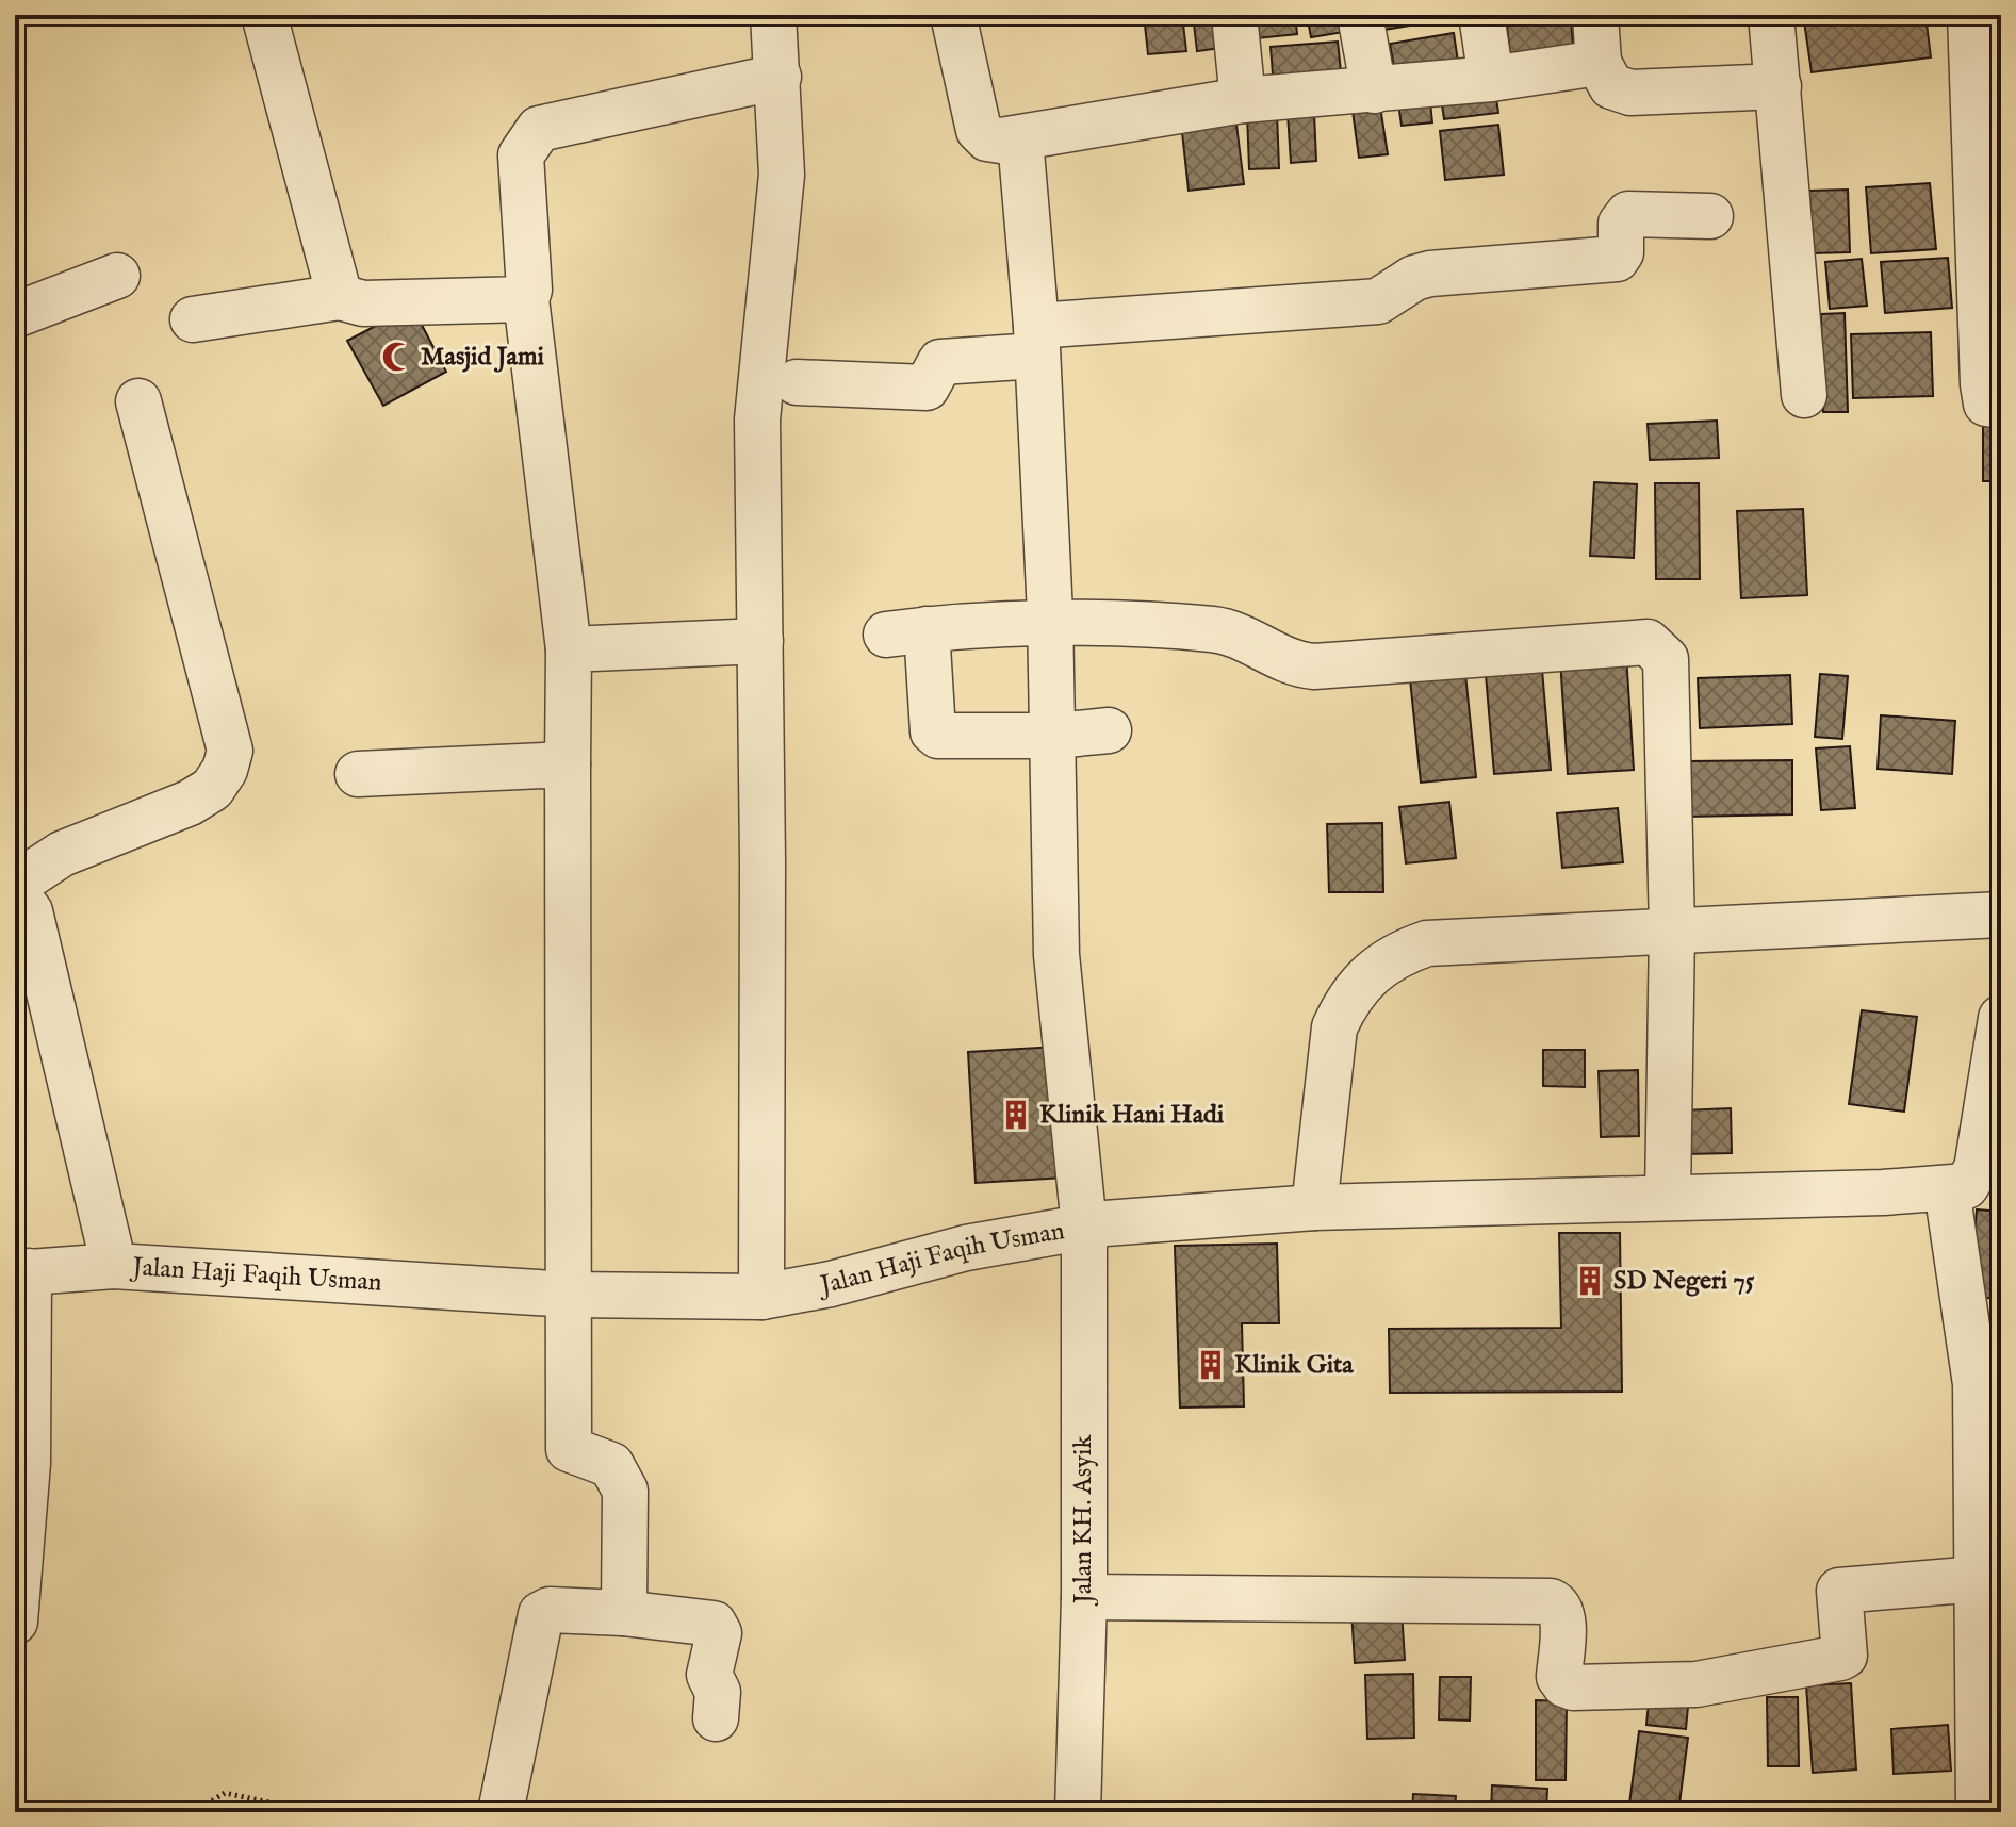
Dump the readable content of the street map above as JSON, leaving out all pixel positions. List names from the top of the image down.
{
  "streets": {
    "street": ["Jalan Haji Faqih Usman", "Jalan KH. Asyik"]
  },
  "crossings": [
    ["Jalan Haji Faqih Usman", "Jalan KH. Asyik"]
  ],
  "places": {
    "mosque": ["Masjid Jami"],
    "building": ["Klinik Hani Hadi", "SD Negeri 75", "Klinik Gita"]
  }
}
